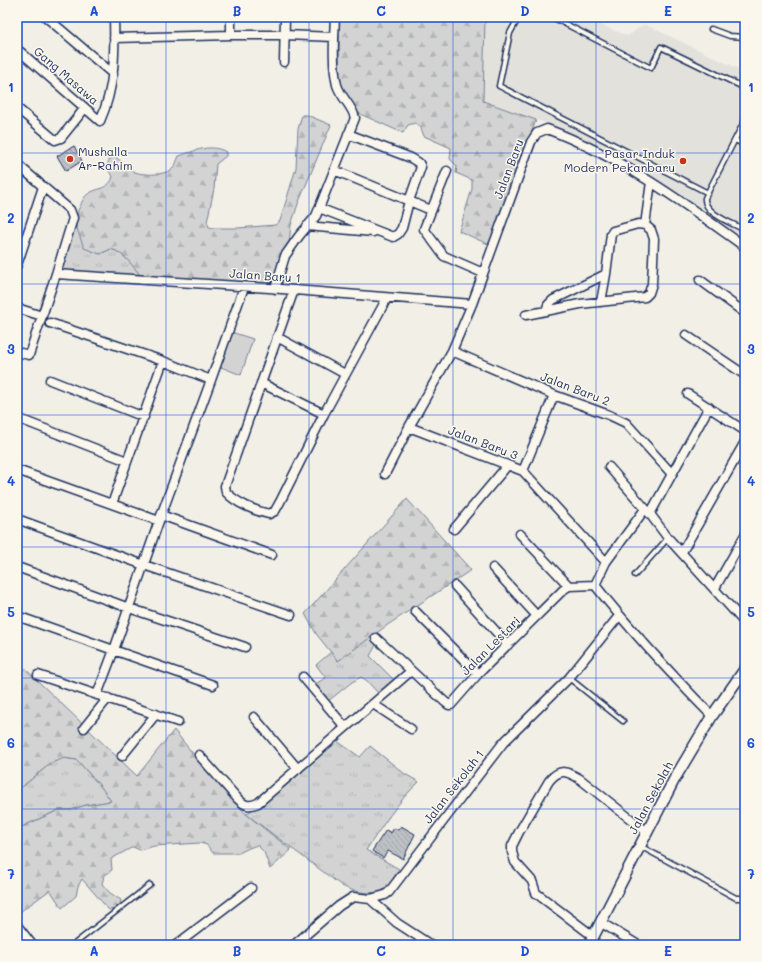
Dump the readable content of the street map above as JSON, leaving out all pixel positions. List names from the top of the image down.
{
  "streets": {
    "street": [
      "Gang Masawa",
      "Jalan Baru",
      "Jalan Baru 1",
      "Jalan Baru 2",
      "Jalan Baru 3",
      "Jalan Lestari",
      "Jalan Sekolah 1",
      "Jalan Sekolah"
    ]
  },
  "crossings": [
    ["Jalan Baru", "Jalan Baru 1"],
    ["Jalan Baru", "Jalan Baru 2"],
    ["Jalan Baru", "Jalan Baru 3"]
  ],
  "places": ["Mushalla Ar-Rahim", "Pasar Induk Modern Pekanbaru"],
  "grid": {
    "columns": [
      "A",
      "B",
      "C",
      "D",
      "E"
    ],
    "rows": [
      "1",
      "2",
      "3",
      "4",
      "5",
      "6",
      "7"
    ]
  }
}
